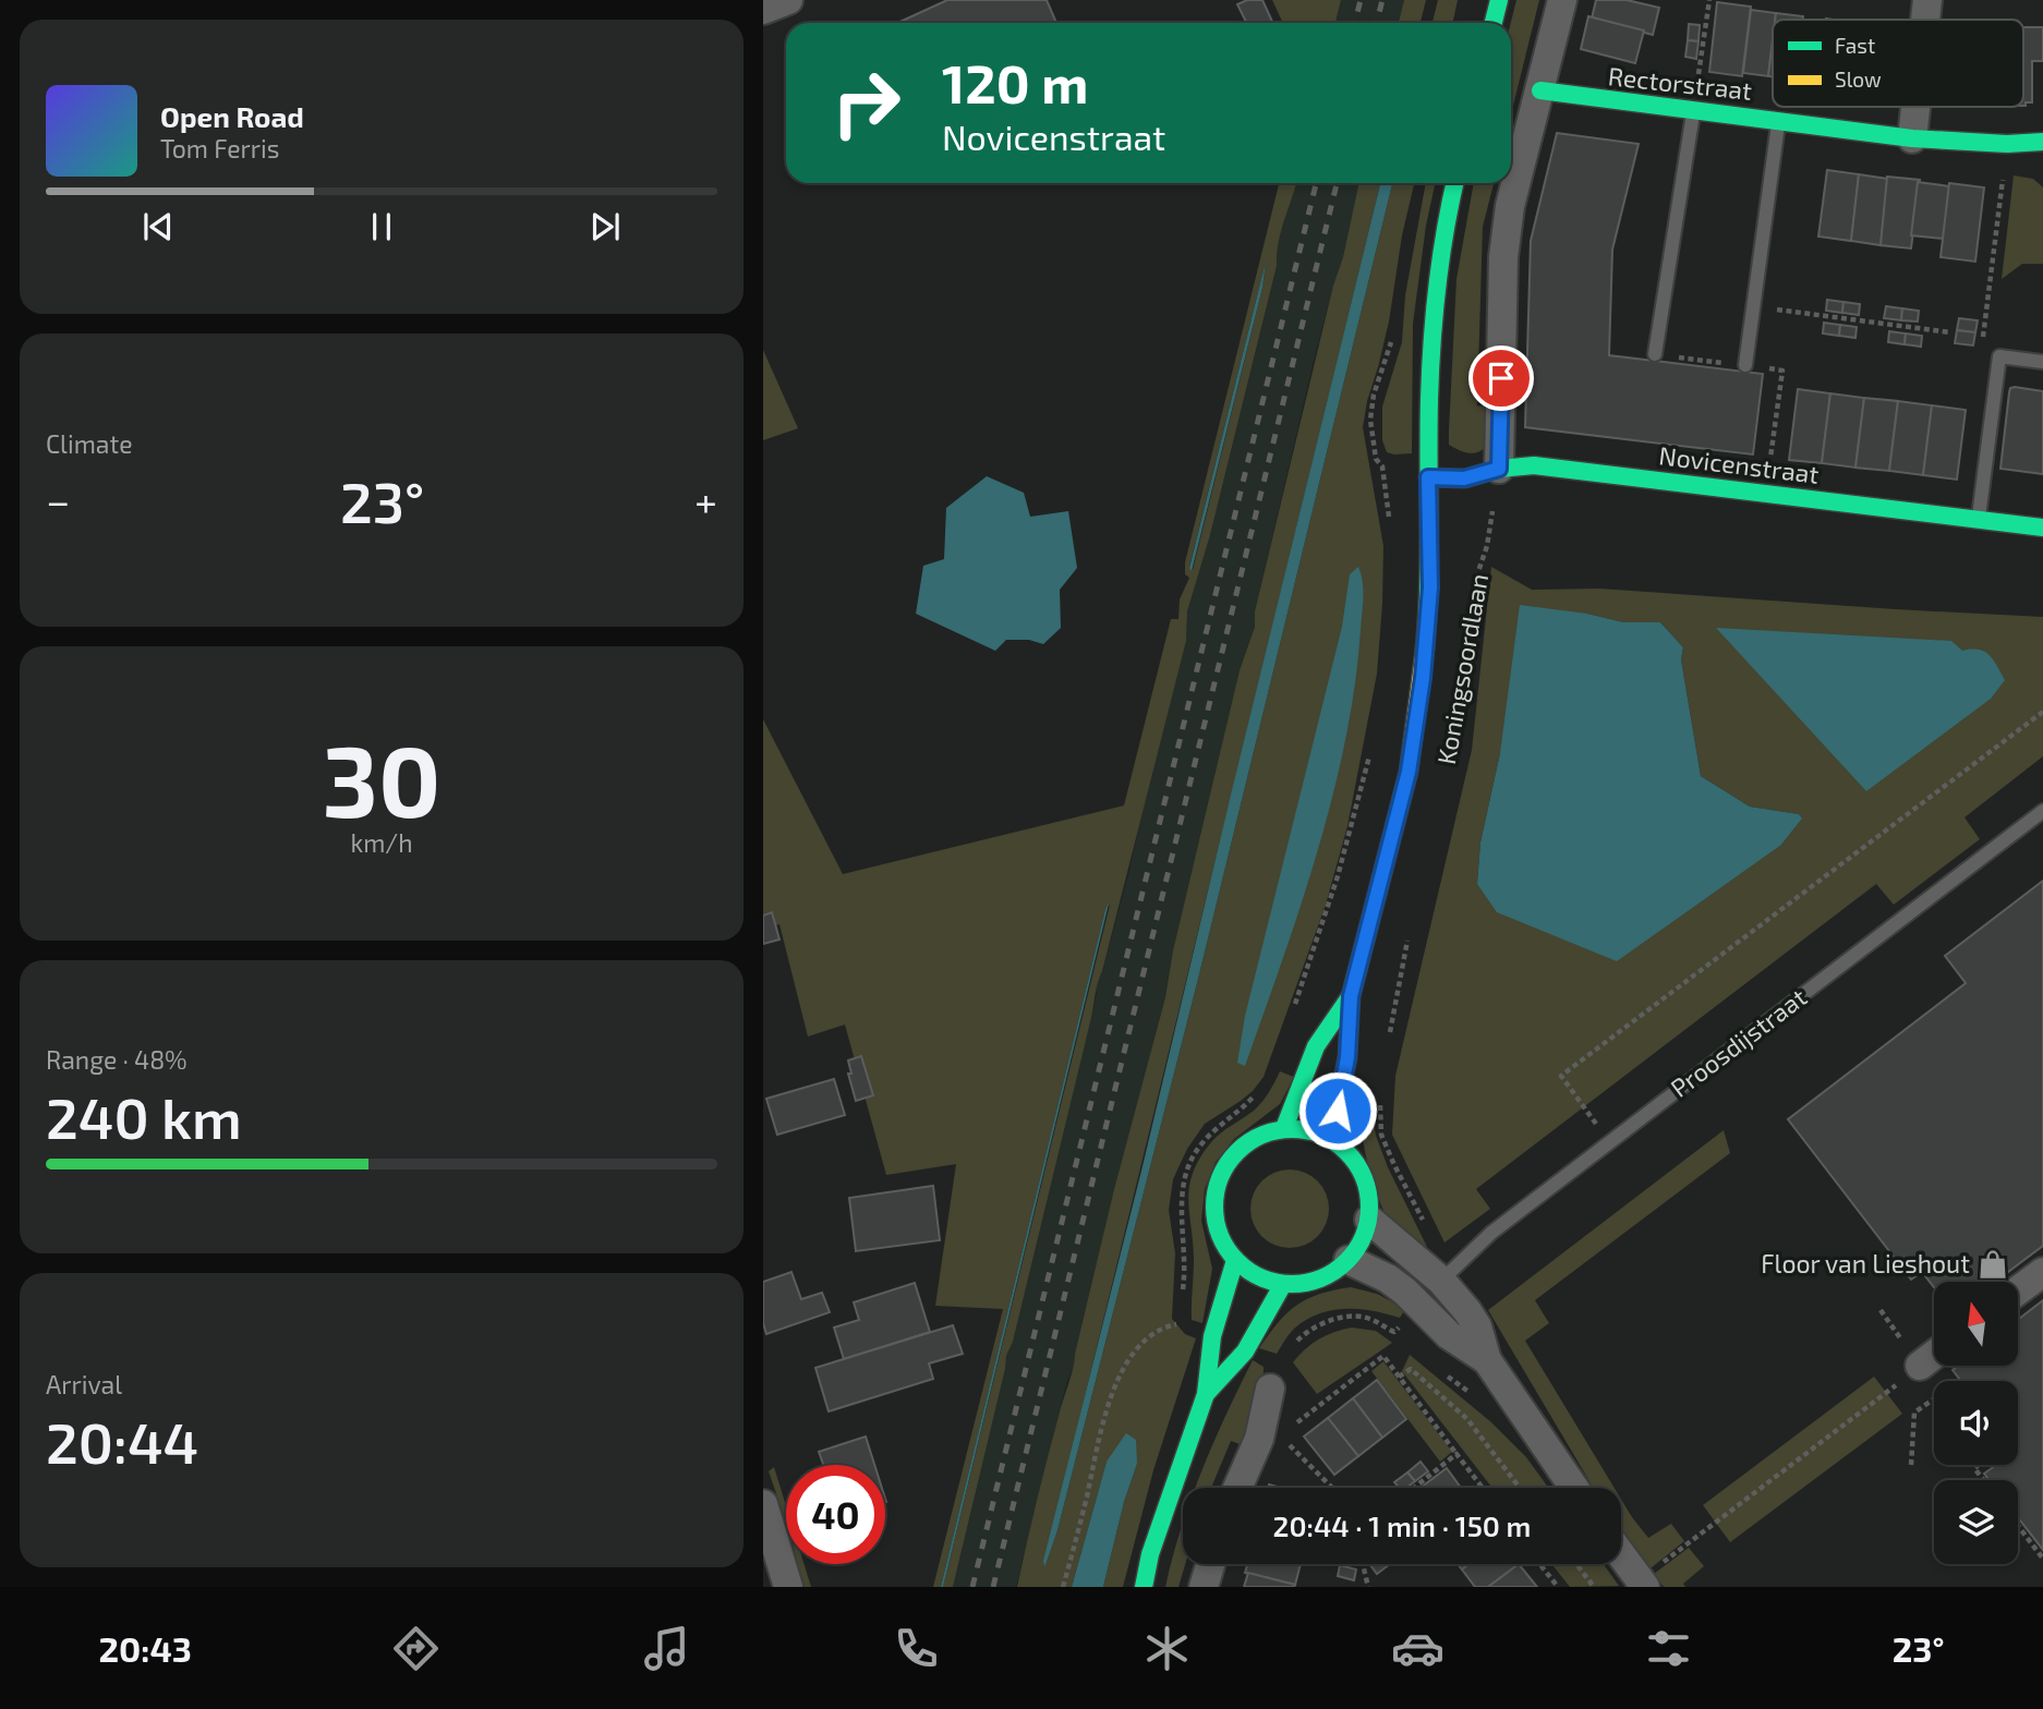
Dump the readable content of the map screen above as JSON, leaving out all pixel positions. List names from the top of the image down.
{
  "streets": {
    "street": ["Rectorstraat", "Novicenstraat", "Koningsoordlaan"],
    "lane": ["Proosdijstraat"]
  },
  "crossings": [
    ["Novicenstraat", "Koningsoordlaan"]
  ],
  "places": {
    "shop": ["Floor van Lieshout"]
  },
  "legend": ["Fast", "Slow"],
  "north": "top",
  "page": {
    "turn": ["120 m", "Novicenstraat"],
    "song": ["Open Road", "Tom Ferris"],
    "tile": [
      "Climate",
      ["30", "km/h"],
      ["Range · 48%", "240 km"],
      ["Arrival", "20:44"]
    ],
    "heat": ["−", "23°", "+"],
    "limit": "40",
    "trip": "20:44 · 1 min · 150 m",
    "tabs": ["20:43", "23°"]
  }
}
